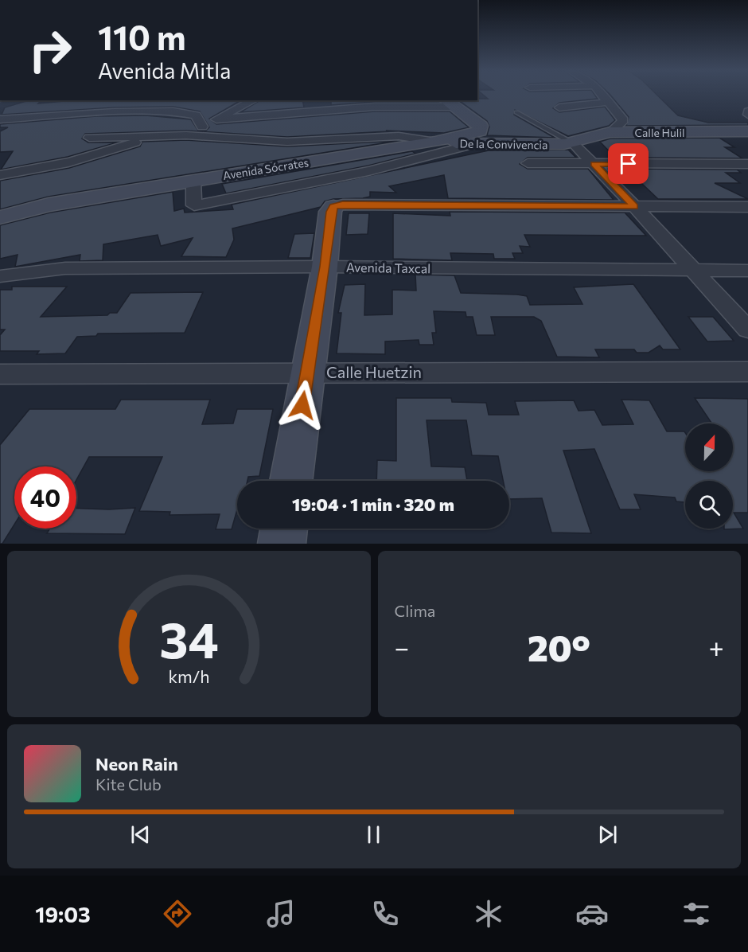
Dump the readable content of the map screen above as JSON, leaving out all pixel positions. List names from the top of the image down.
{
  "streets": {
    "street": [
      "Calle Hulil",
      "De la Convivencia",
      "Avenida Sócrates",
      "Avenida Taxcal",
      "Calle Huetzin"
    ]
  },
  "crossings": [
    ["Calle Hulil", "De la Convivencia"],
    ["De la Convivencia", "Avenida Sócrates"]
  ],
  "north": "top",
  "page": {
    "turn": ["110 m", "Avenida Mitla"],
    "limit": "40",
    "trip": "19:04 · 1 min · 320 m",
    "tile": "Clima",
    "heat": ["−", "20°", "+"],
    "song": ["Neon Rain", "Kite Club"],
    "tabs": "19:03",
    "gauge": ["34", "km/h"]
  }
}
